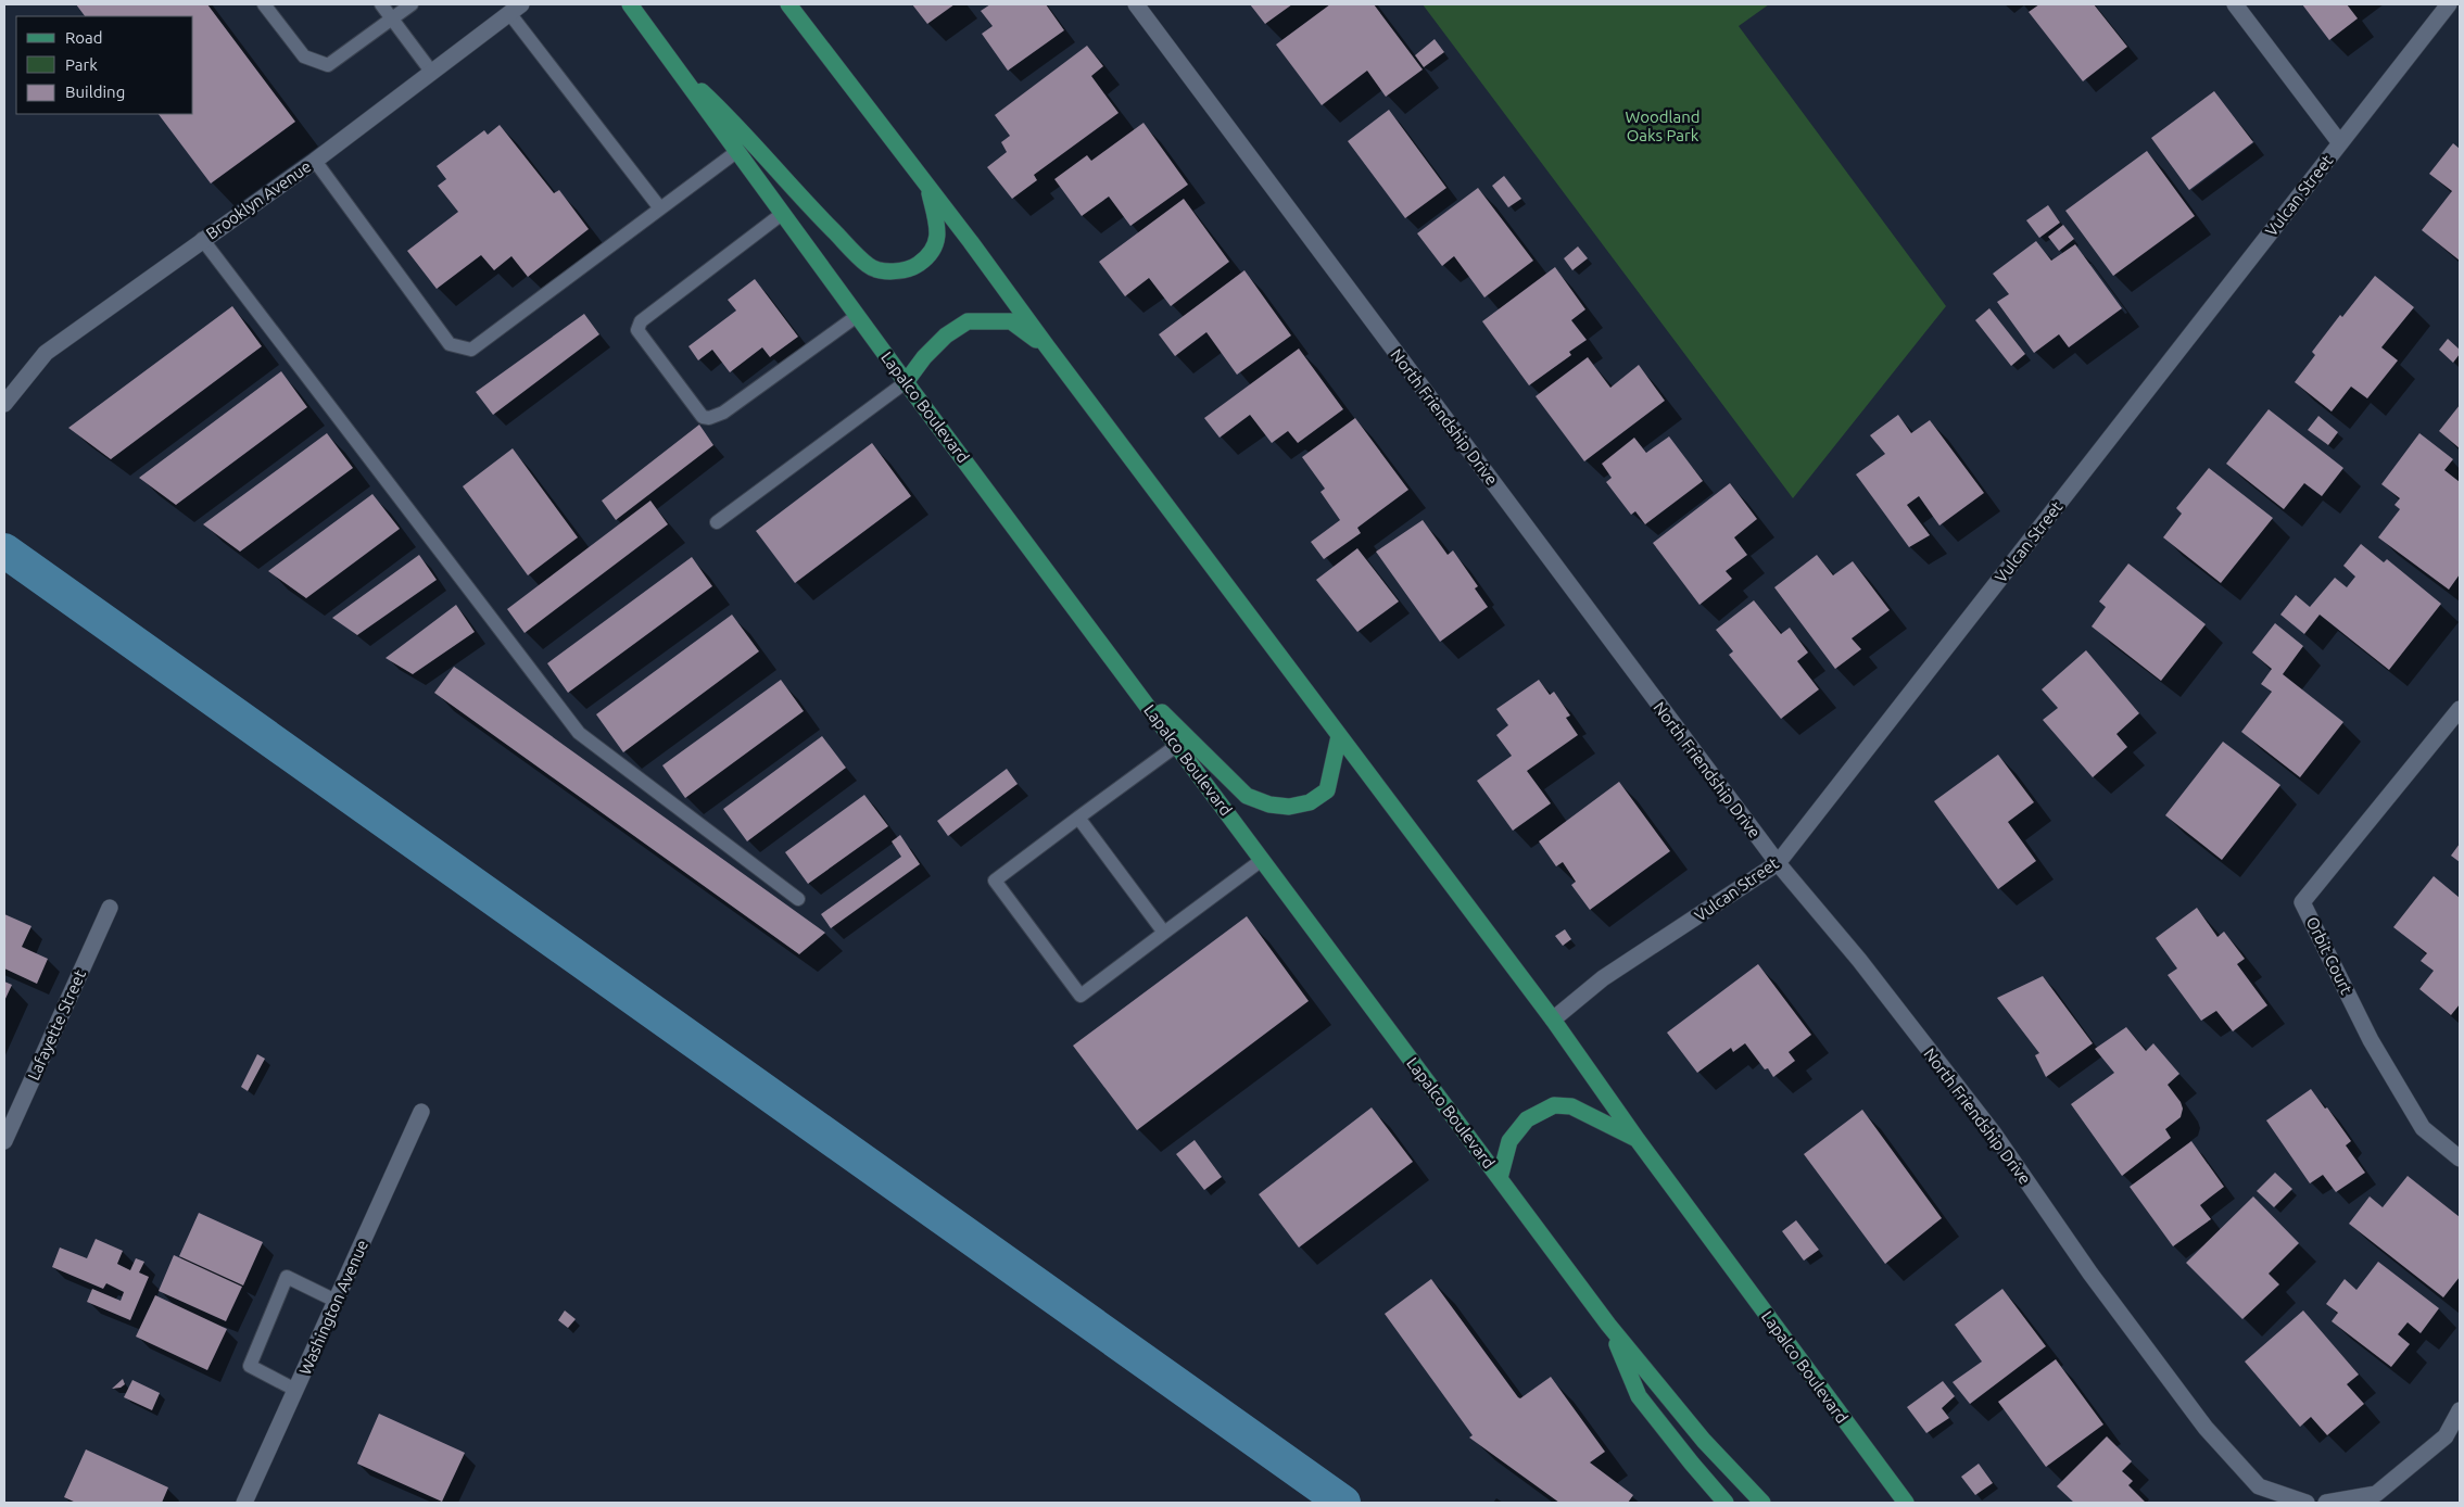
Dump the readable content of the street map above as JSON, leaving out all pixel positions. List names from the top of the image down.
{
  "streets": {
    "main road": ["Lapalco Boulevard"],
    "street": [
      "Vulcan Street",
      "Brooklyn Avenue",
      "North Friendship Drive",
      "Orbit Court",
      "Lafayette Street",
      "Washington Avenue"
    ]
  },
  "crossings": [
    ["Vulcan Street", "Lapalco Boulevard"],
    ["Vulcan Street", "North Friendship Drive"]
  ],
  "parks": ["Woodland Oaks Park"],
  "legend": ["Road", "Park", "Building"]
}
